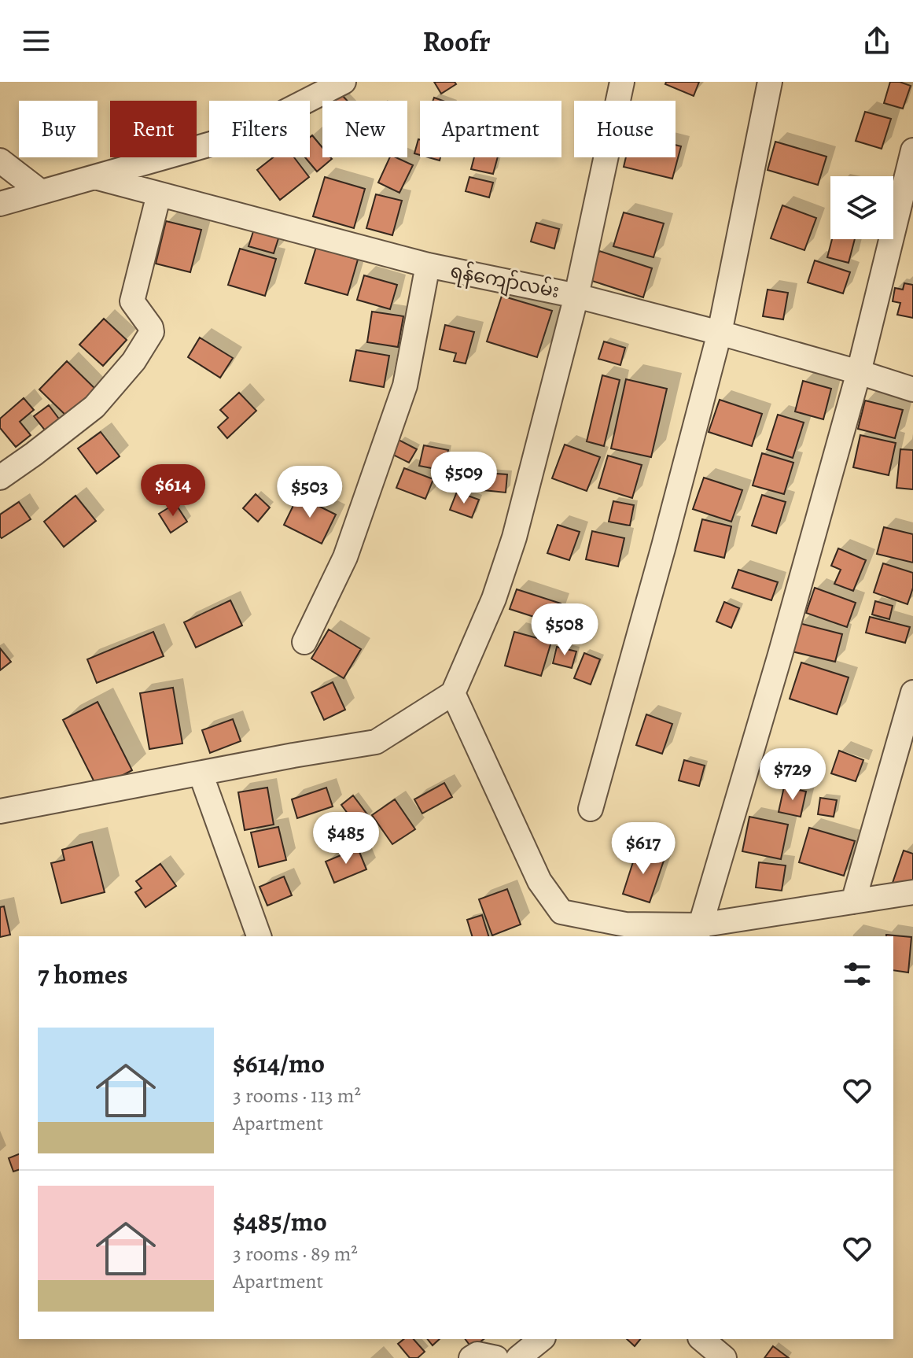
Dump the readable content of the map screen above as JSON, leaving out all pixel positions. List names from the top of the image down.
{
  "streets": {
    "street": ["ရန်ကျော်လမ်း"]
  },
  "page": {
    "header": "Roofr",
    "chip": [
      "Buy",
      "Rent",
      "Filters",
      "New",
      "Apartment",
      "House"
    ],
    "price": [
      "$509",
      "$614",
      "$503",
      "$508",
      "$729",
      "$485",
      "$617"
    ],
    "heading": "7 homes",
    "list": [
      {
        "name": "$614/mo",
        "note": "3 rooms · 113 m² · Apartment"
      },
      {
        "name": "$485/mo",
        "note": "3 rooms · 89 m² · Apartment"
      }
    ]
  }
}
